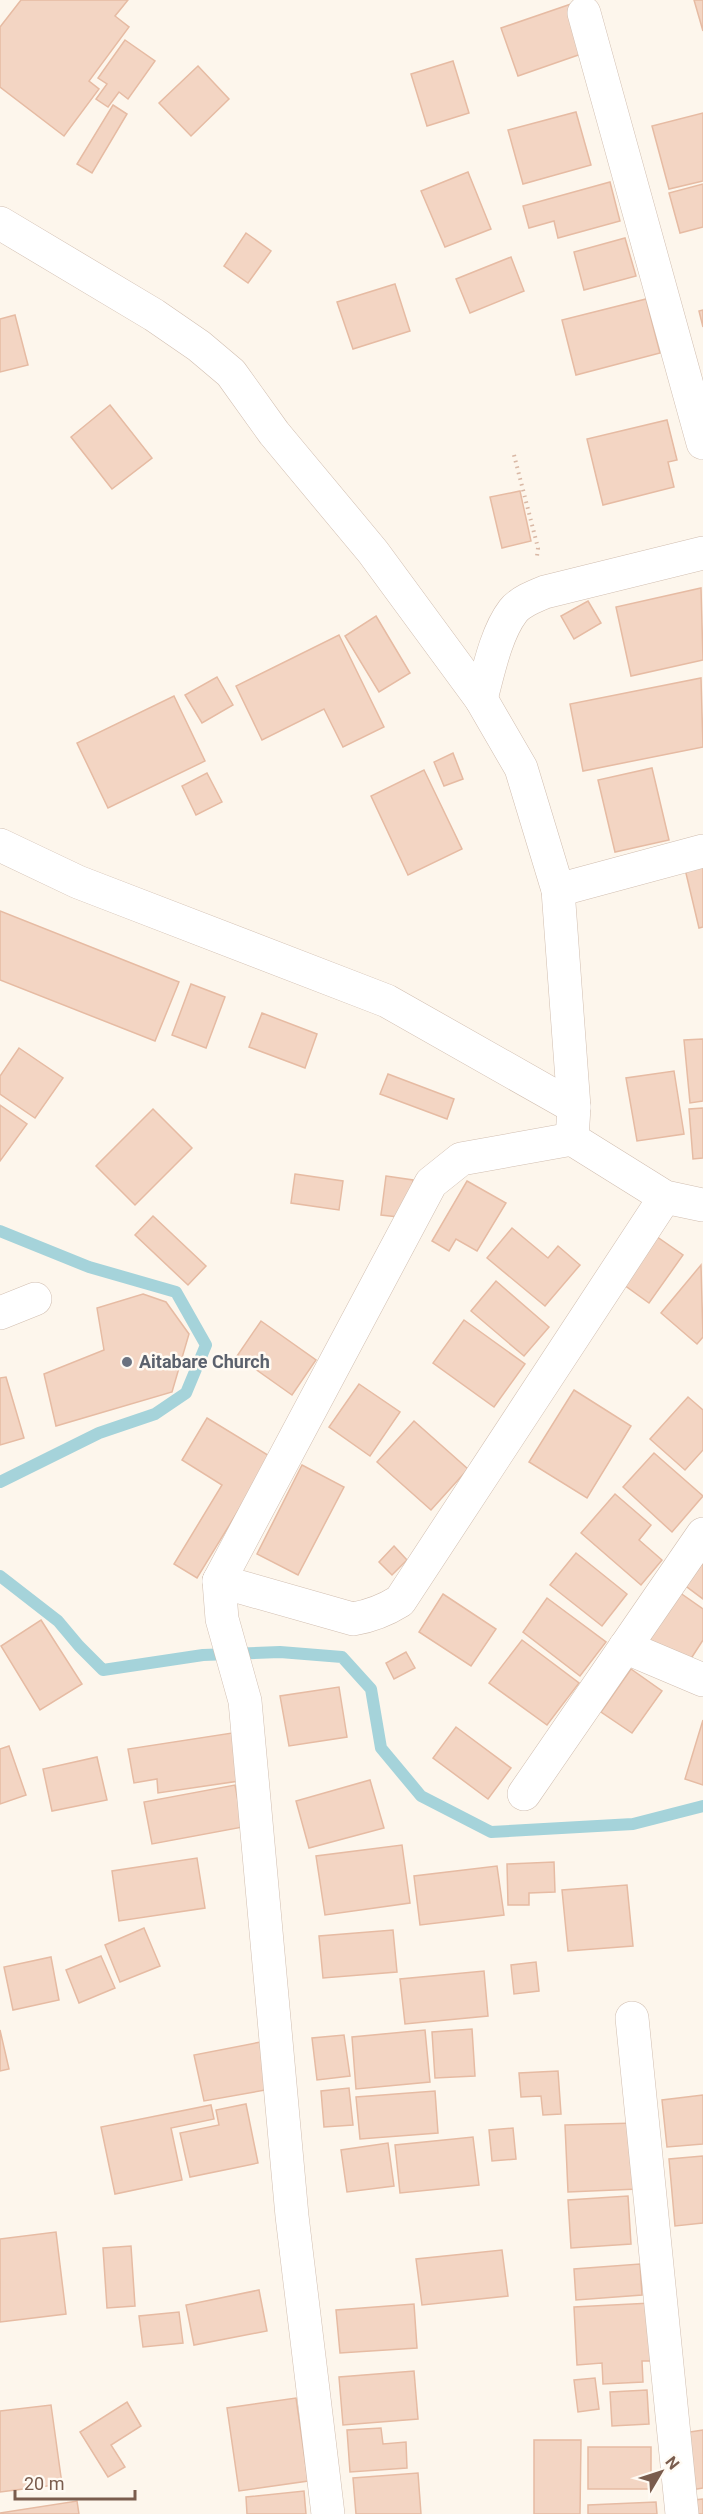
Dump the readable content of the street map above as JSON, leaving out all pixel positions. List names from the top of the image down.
{
  "places": ["Aitabare Church"],
  "scale_bar": "20 m",
  "north": "top right"
}
